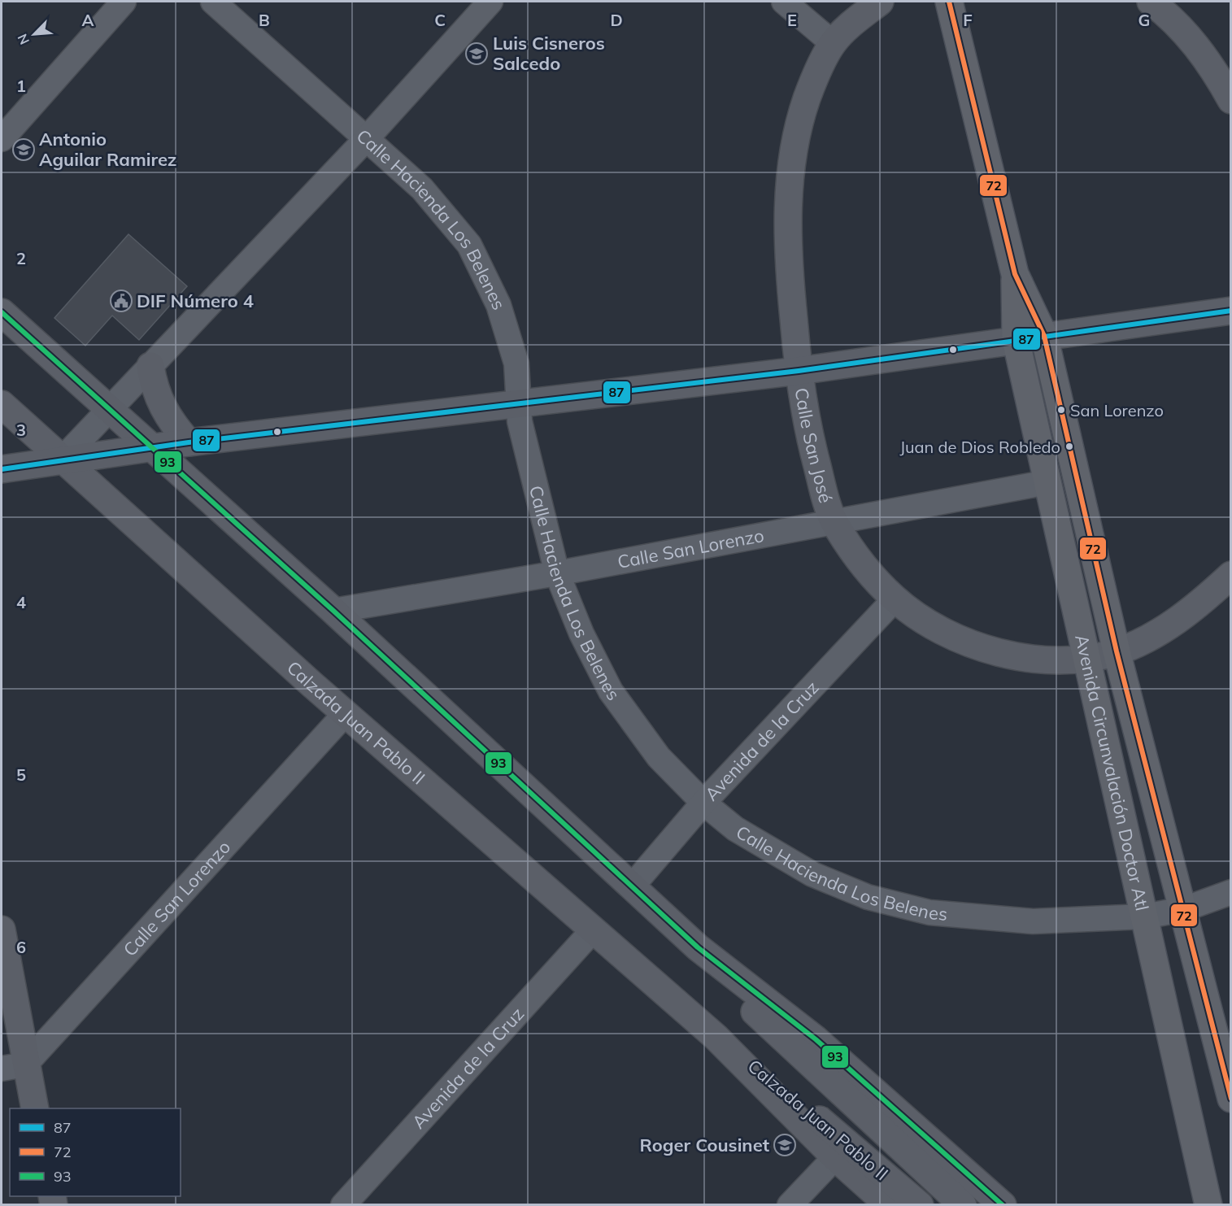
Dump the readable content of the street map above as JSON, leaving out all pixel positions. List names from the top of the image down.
{
  "streets": {
    "main road": ["Avenida Circunvalación Doctor Atl"],
    "street": [
      "Calle Hacienda Los Belenes",
      "Calle San José",
      "Calle San Lorenzo",
      "Calzada Juan Pablo II",
      "Avenida de la Cruz"
    ]
  },
  "crossings": [
    ["Calle Hacienda Los Belenes", "Calle San Lorenzo"],
    ["Calle Hacienda Los Belenes", "Avenida de la Cruz"],
    ["Calle Hacienda Los Belenes", "Avenida Circunvalación Doctor Atl"],
    ["Calle San José", "Calle San Lorenzo"],
    ["Calle San José", "Avenida de la Cruz"],
    ["Calle San José", "Avenida Circunvalación Doctor Atl"],
    ["Calle San Lorenzo", "Calzada Juan Pablo II"],
    ["Calle San Lorenzo", "Avenida Circunvalación Doctor Atl"],
    ["Calzada Juan Pablo II", "Avenida de la Cruz"]
  ],
  "places": {
    "school or university": ["Luis Cisneros Salcedo", "Antonio Aguilar Ramirez", "Roger Cousinet"],
    "public building": ["DIF Número 4"],
    "other": ["San Lorenzo", "Juan de Dios Robledo"]
  },
  "lines": ["transit line 72", "transit line 87", "transit line 93"],
  "legend": ["87", "72", "93"],
  "north": "bottom left",
  "grid": {
    "columns": [
      "A",
      "B",
      "C",
      "D",
      "E",
      "F",
      "G"
    ],
    "rows": [
      "1",
      "2",
      "3",
      "4",
      "5",
      "6"
    ]
  }
}
